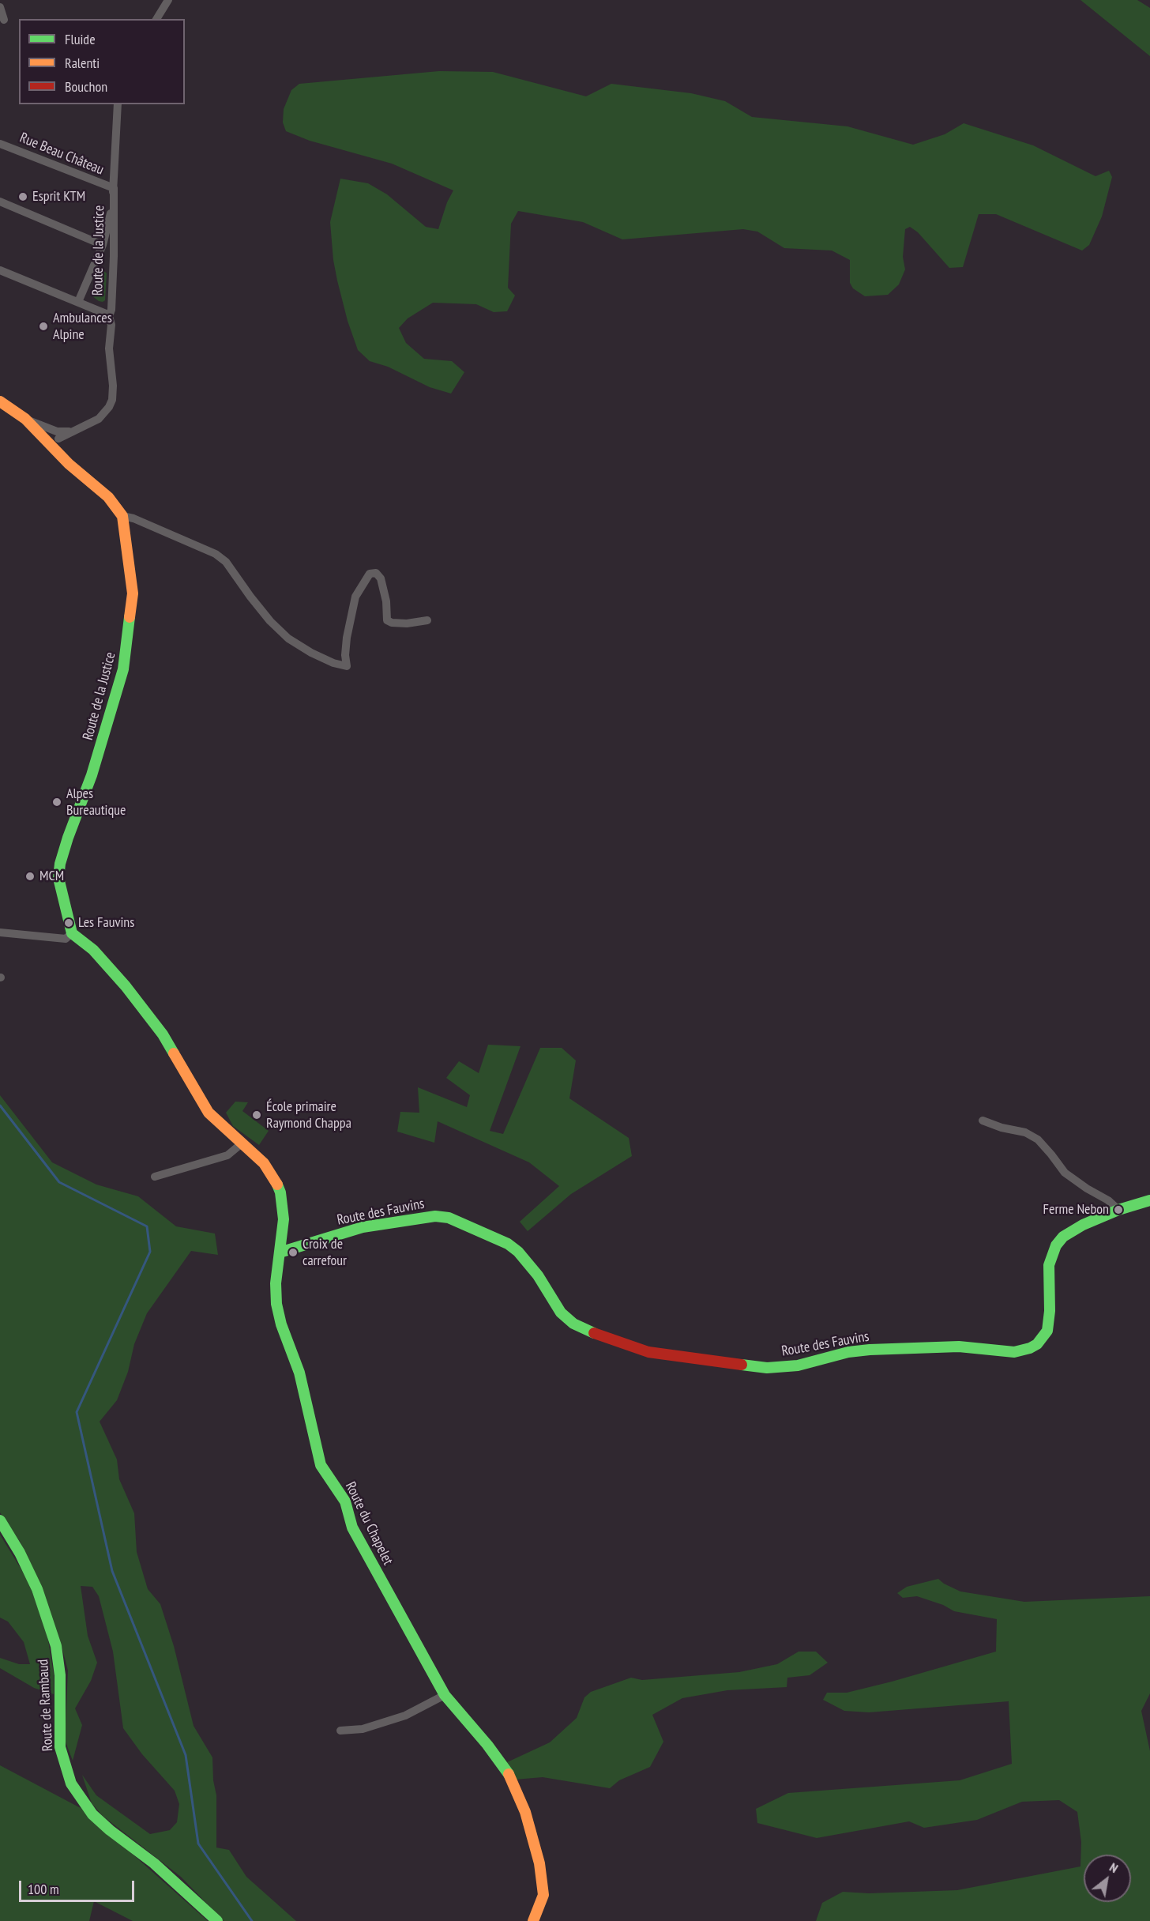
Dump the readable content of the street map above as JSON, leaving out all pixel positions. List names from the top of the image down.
{
  "streets": {
    "street": [
      "Rue Beau Château",
      "Route de la Justice",
      "Route des Fauvins",
      "Route du Chapelet",
      "Route de Rambaud"
    ]
  },
  "crossings": [
    ["Rue Beau Château", "Route de la Justice"],
    ["Route des Fauvins", "Route du Chapelet"]
  ],
  "places": [
    "Esprit KTM",
    "Ambulances Alpine",
    "Alpes Bureautique",
    "MCM",
    "Les Fauvins",
    "École primaire Raymond Chappa",
    "Ferme Nebon",
    "Croix de carrefour"
  ],
  "legend": ["Fluide", "Ralenti", "Bouchon"],
  "scale_bar": "100 m",
  "north": "top right"
}
